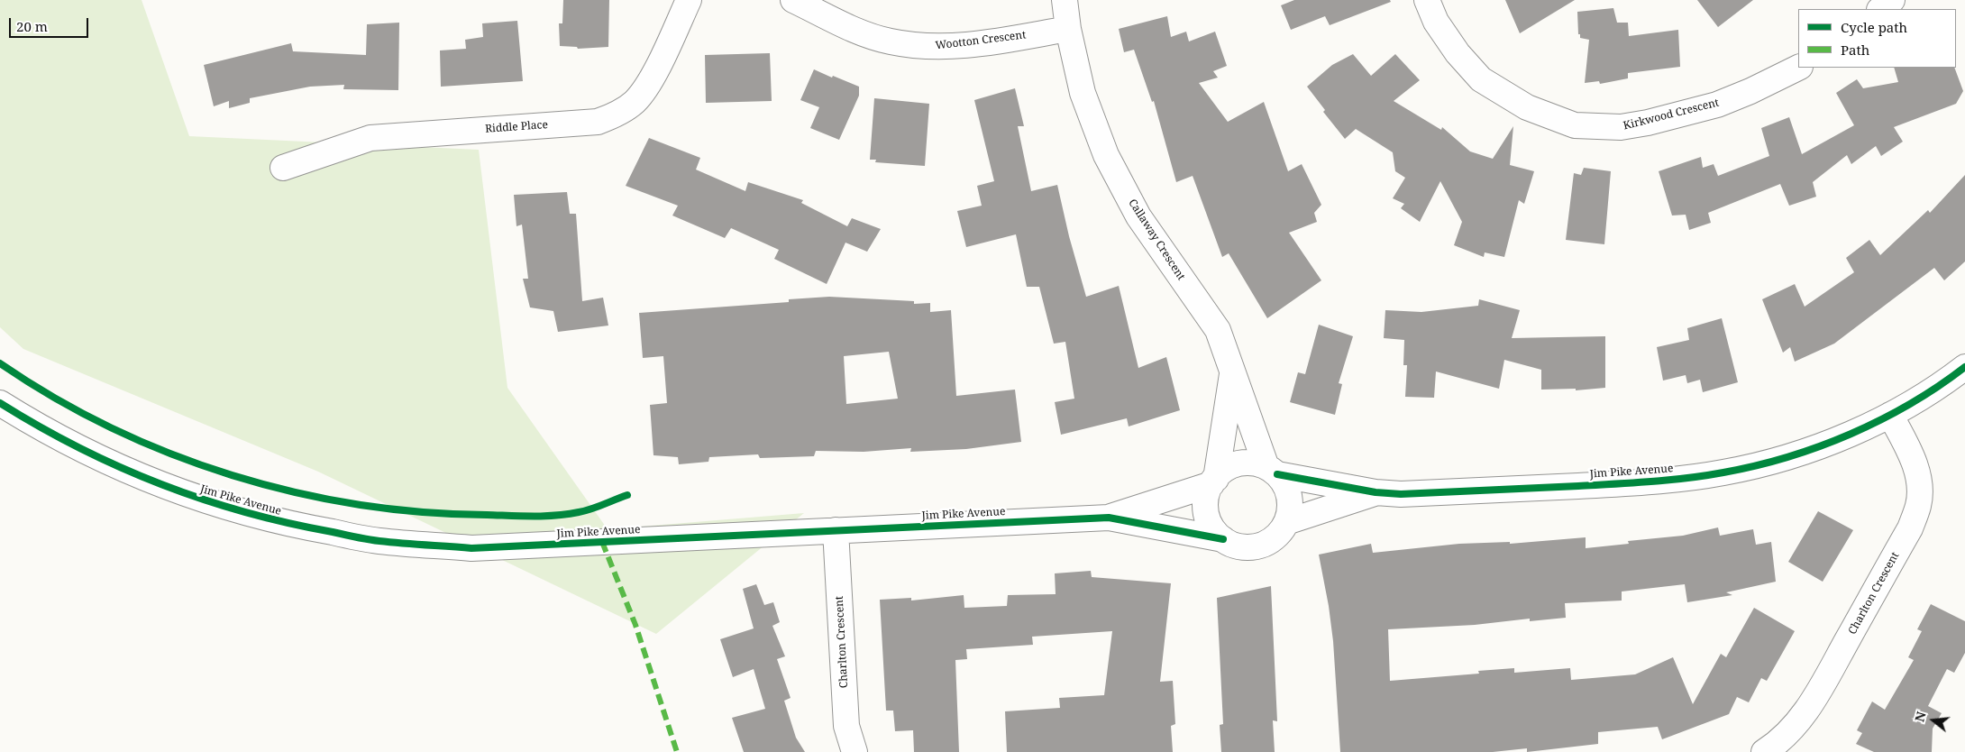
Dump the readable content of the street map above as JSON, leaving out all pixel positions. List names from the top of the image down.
{
  "streets": {
    "street": [
      "Wootton Crescent",
      "Kirkwood Crescent",
      "Riddle Place",
      "Callaway Crescent",
      "Jim Pike Avenue",
      "Charlton Crescent"
    ]
  },
  "crossings": [
    ["Wootton Crescent", "Callaway Crescent"],
    ["Callaway Crescent", "Jim Pike Avenue"],
    ["Jim Pike Avenue", "Charlton Crescent"]
  ],
  "legend": ["Cycle path", "Path"],
  "scale_bar": "20 m",
  "north": "left"
}
